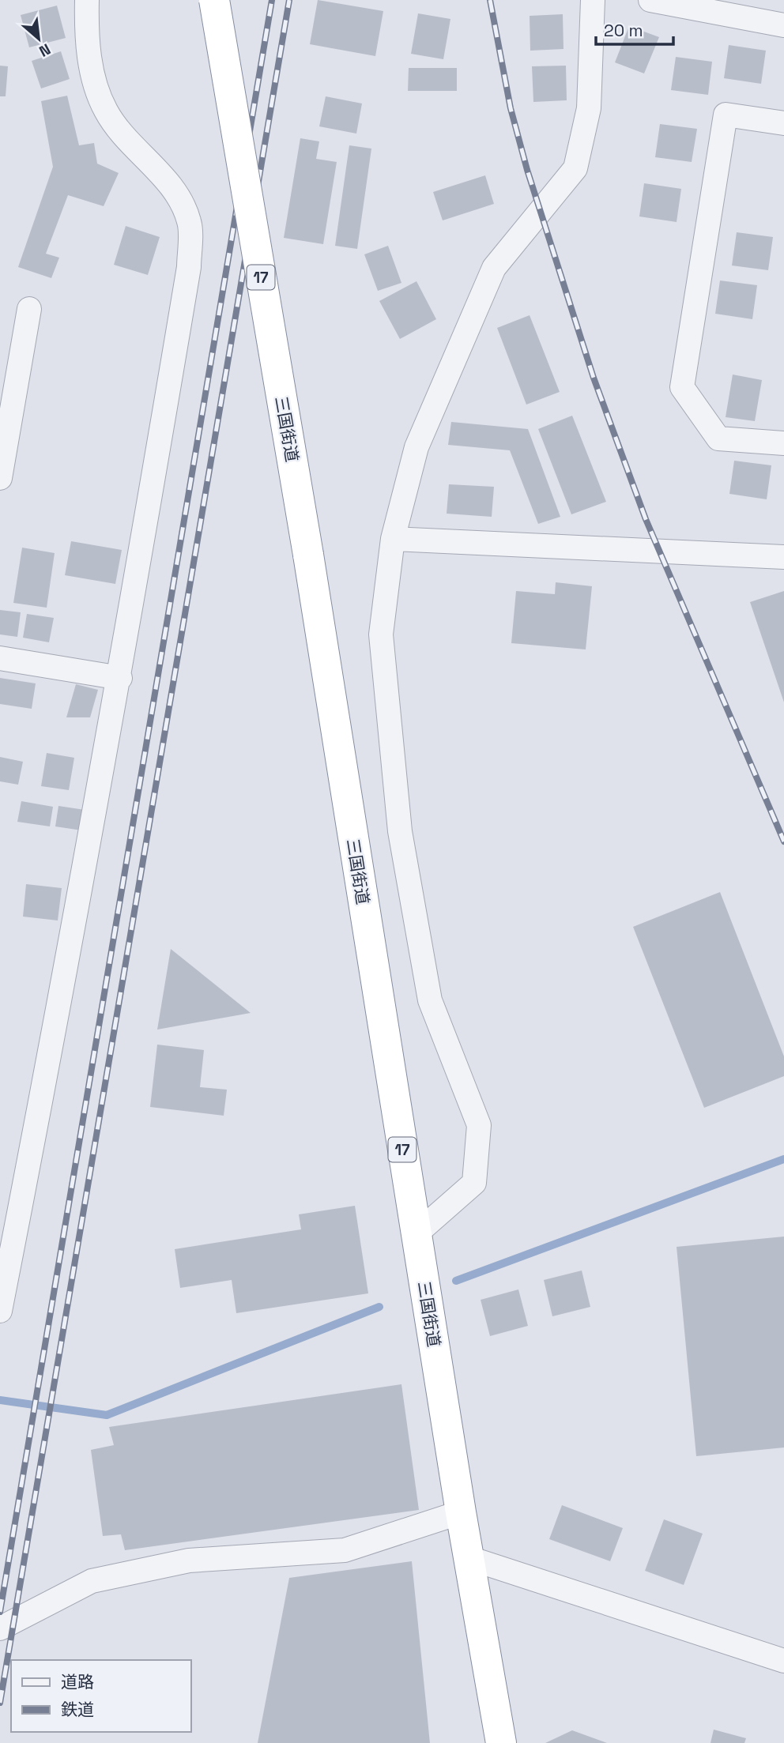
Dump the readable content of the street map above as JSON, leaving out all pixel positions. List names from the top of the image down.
{
  "streets": {
    "highway": ["17", "三国街道"]
  },
  "legend": ["道路", "鉄道"],
  "scale_bar": "20 m",
  "north": "bottom right"
}
